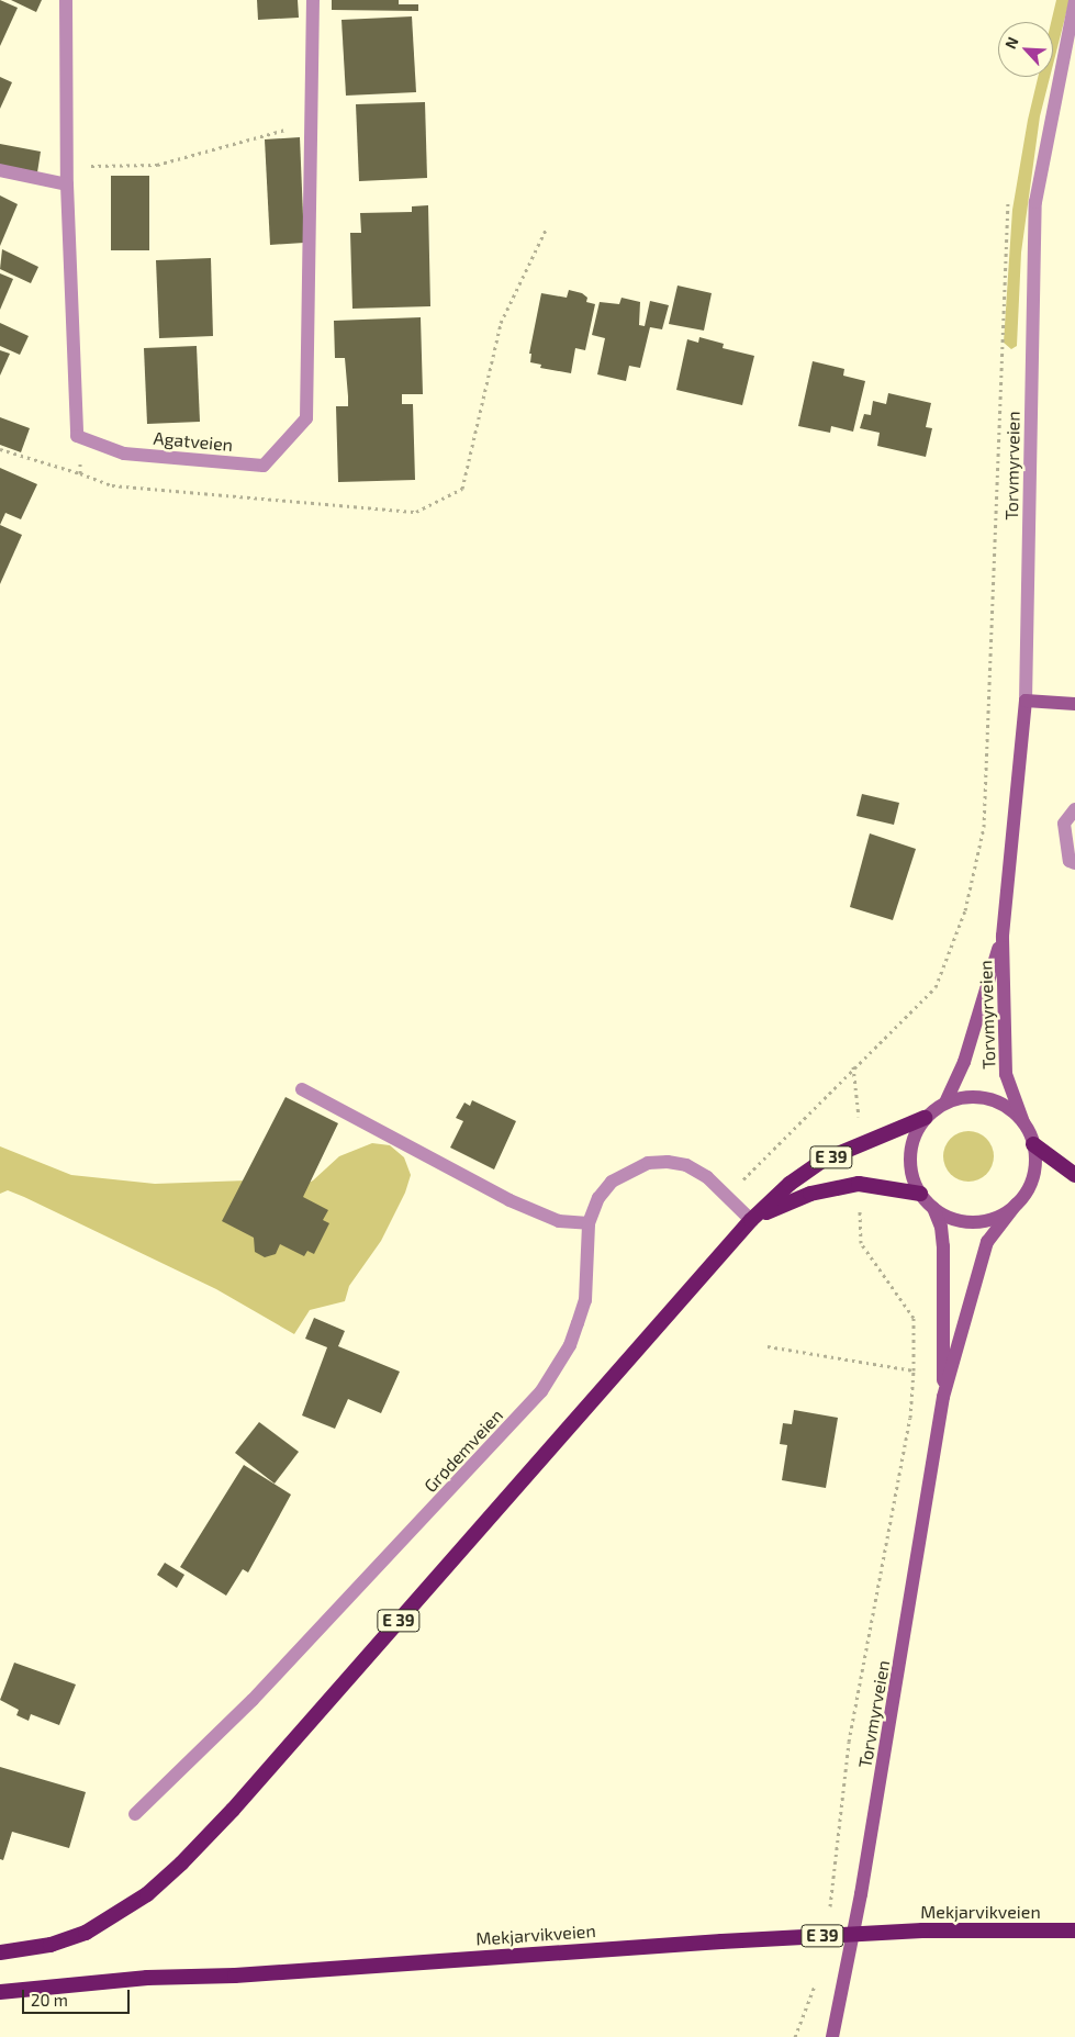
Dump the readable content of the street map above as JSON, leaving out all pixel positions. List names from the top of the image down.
{
  "streets": {
    "highway": ["E 39", "Mekjarvikveien"],
    "main road": ["Torvmyrveien"],
    "street": ["Agatveien", "Grødemveien"]
  },
  "crossings": [
    ["Torvmyrveien", "E 39"],
    ["E 39", "Grødemveien"]
  ],
  "scale_bar": "20 m",
  "north": "top left"
}
